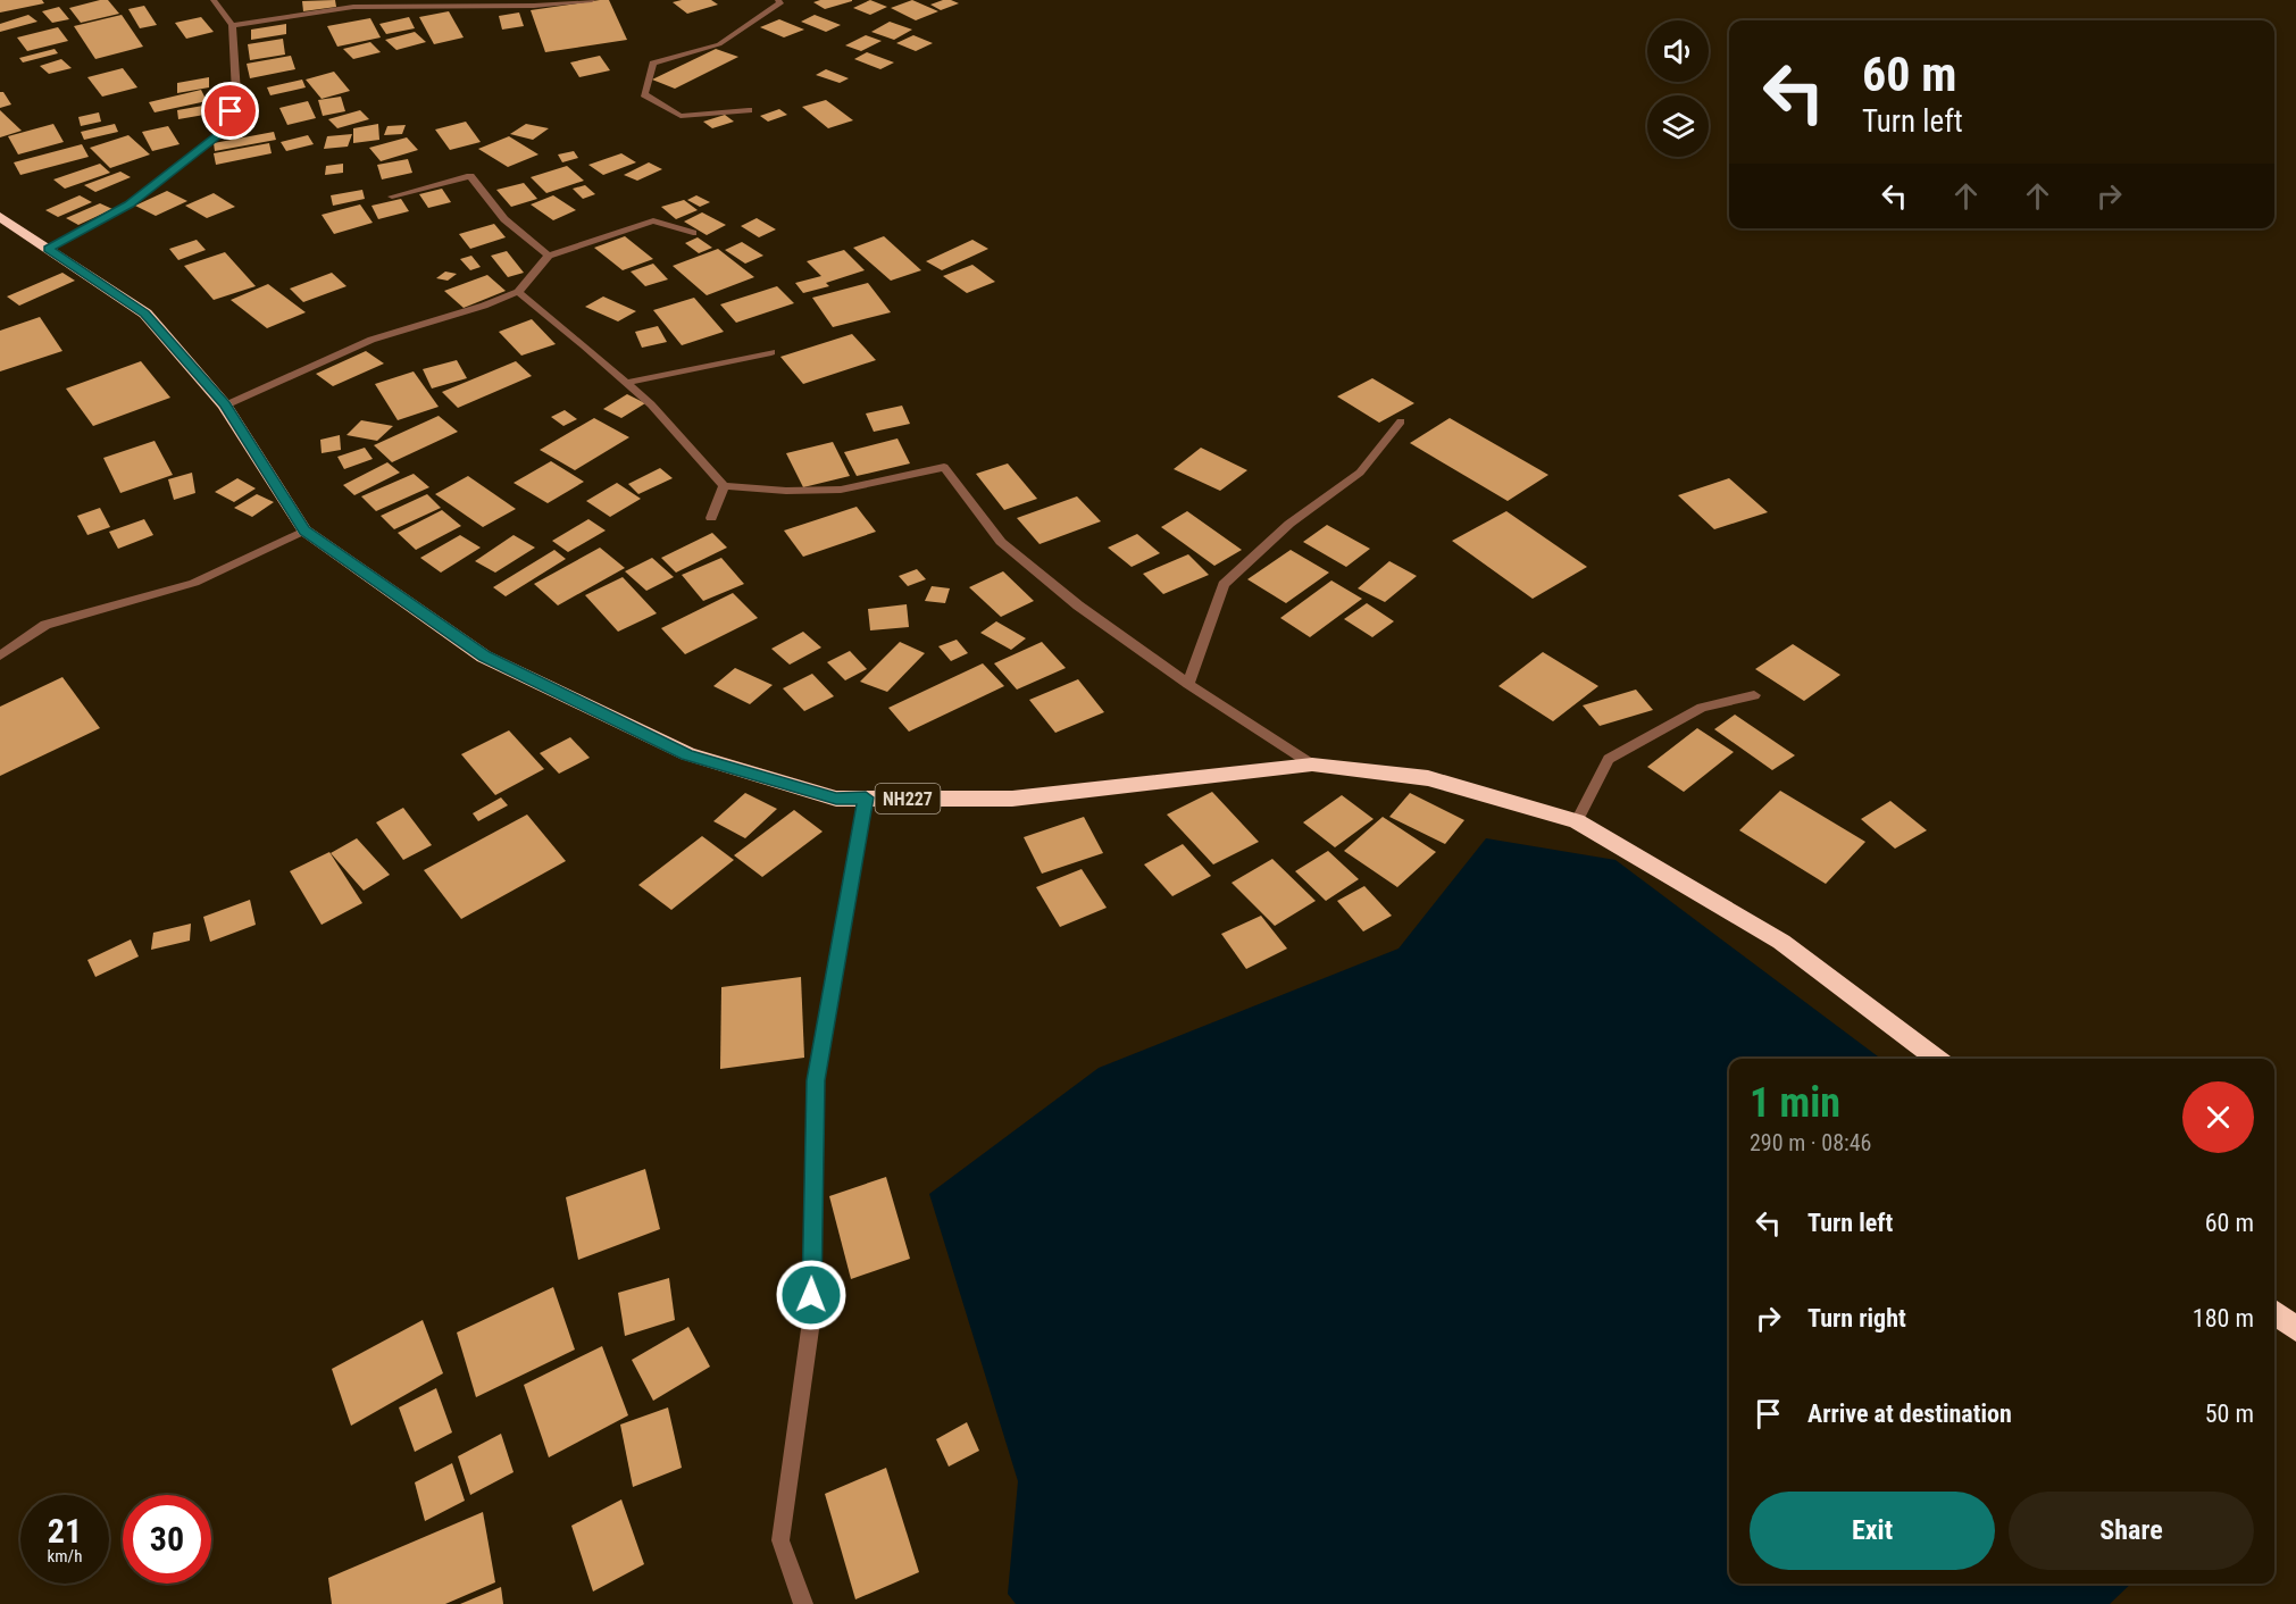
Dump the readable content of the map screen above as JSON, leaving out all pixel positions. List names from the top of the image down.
{
  "streets": {
    "highway": ["NH227"]
  },
  "page": {
    "turn": ["60 m", "Turn left"],
    "heading": ["1 min", "290 m · 08:46"],
    "list": [
      {
        "name": "Turn left",
        "value": "60 m"
      },
      {
        "name": "Turn right",
        "value": "180 m"
      },
      {
        "name": "Arrive at destination",
        "value": "50 m"
      }
    ],
    "buttons": ["Exit", "Share"],
    "speed": "21 km/h",
    "limit": "30"
  }
}
